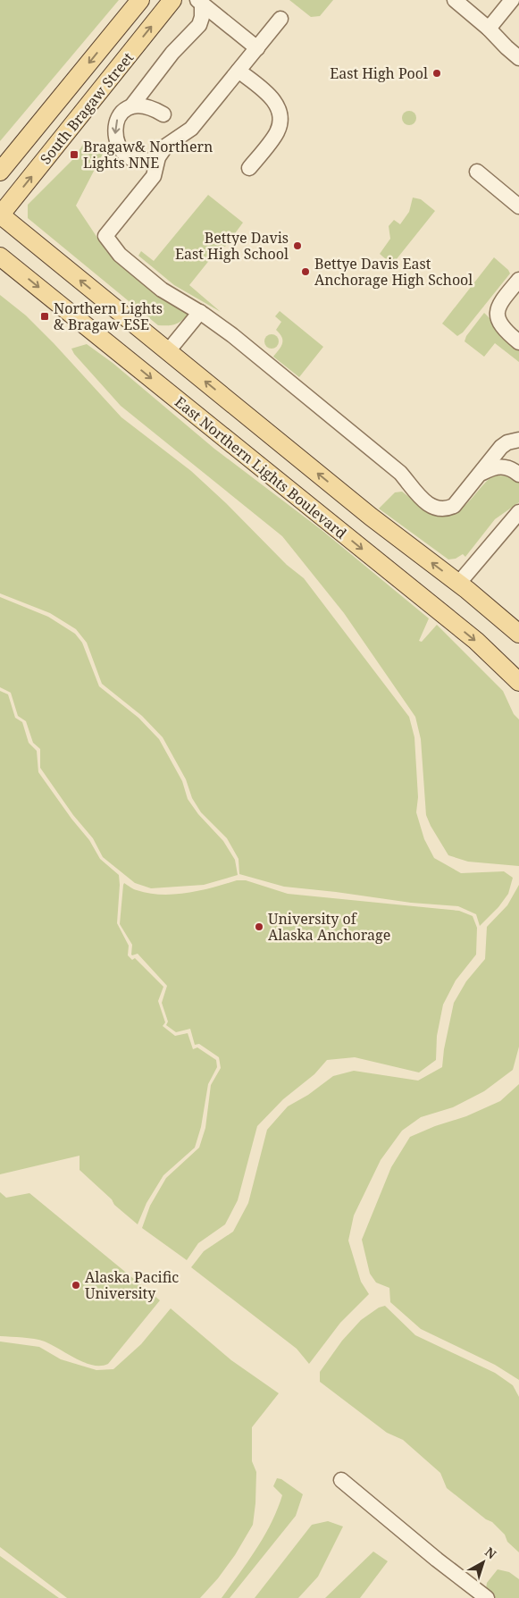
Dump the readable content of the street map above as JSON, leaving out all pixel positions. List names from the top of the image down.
{
  "streets": {
    "main road": ["South Bragaw Street", "East Northern Lights Boulevard"]
  },
  "places": {
    "other": [
      "East High Pool",
      "Bettye Davis East High School",
      "Bettye Davis East Anchorage High School",
      "University of Alaska Anchorage",
      "Alaska Pacific University"
    ],
    "transit": ["Bragaw& Northern Lights NNE", "Northern Lights & Bragaw ESE"]
  },
  "north": "top right"
}
